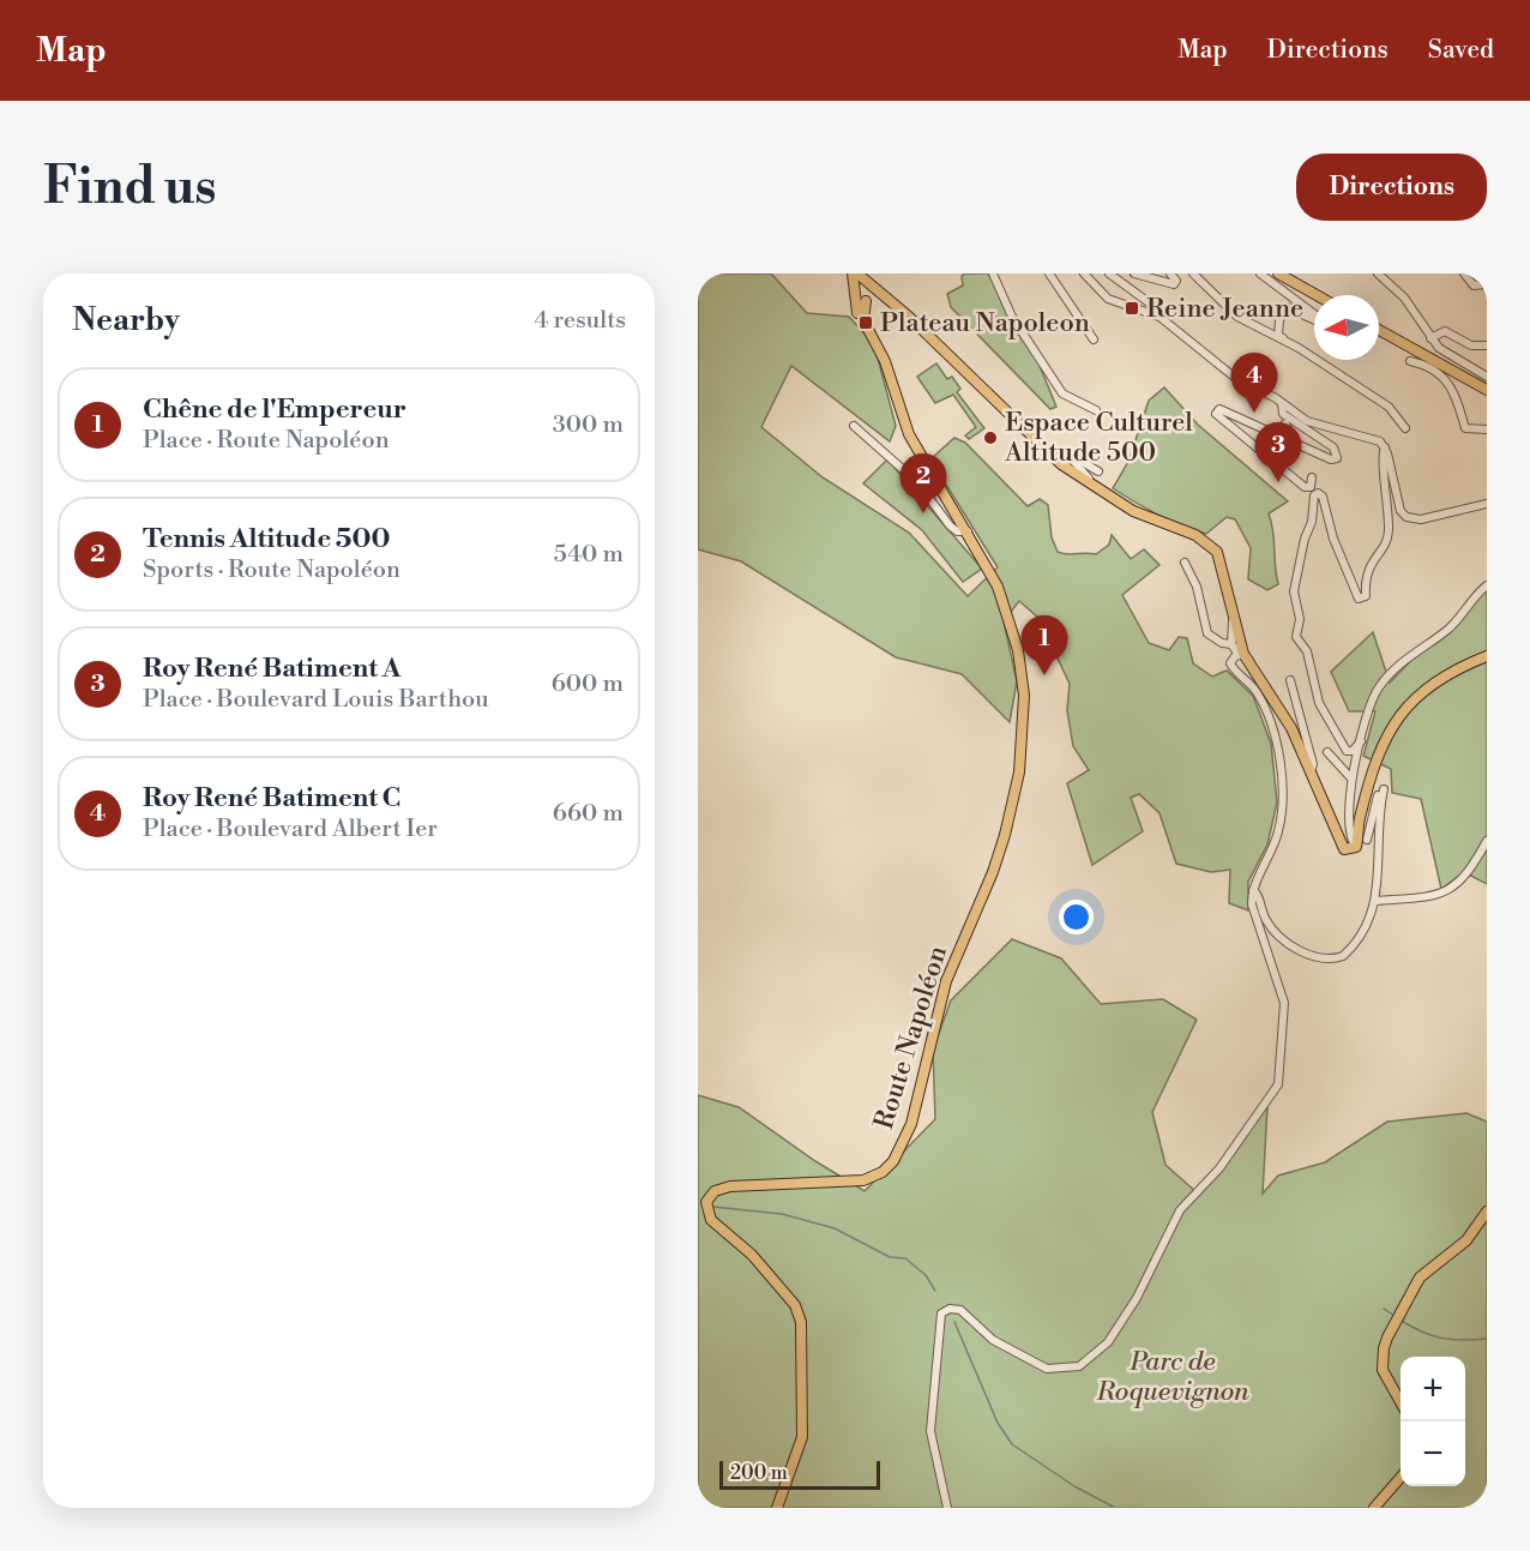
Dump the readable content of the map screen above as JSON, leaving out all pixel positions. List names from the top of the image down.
{
  "streets": {
    "main road": ["Route Napoléon"]
  },
  "parks": ["Parc de Roquevignon"],
  "places": {
    "transit": ["Reine Jeanne", "Plateau Napoleon"],
    "other": ["Espace Culturel Altitude 500"]
  },
  "scale_bar": "200 m",
  "north": "left",
  "page": {
    "header": "Map",
    "nav": ["Map", "Directions", "Saved"],
    "buttons": "Directions",
    "title": "Find us",
    "heading": ["Nearby", "4 results"],
    "pins": [
      "4",
      "3",
      "2",
      "1"
    ],
    "list": [
      {
        "mark": "1",
        "name": "Chêne de l'Empereur",
        "note": "Place · Route Napoléon",
        "value": "300 m"
      },
      {
        "mark": "2",
        "name": "Tennis Altitude 500",
        "note": "Sports · Route Napoléon",
        "value": "540 m"
      },
      {
        "mark": "3",
        "name": "Roy René Batiment A",
        "note": "Place · Boulevard Louis Barthou",
        "value": "600 m"
      },
      {
        "mark": "4",
        "name": "Roy René Batiment C",
        "note": "Place · Boulevard Albert Ier",
        "value": "660 m"
      }
    ],
    "map_buttons": ["+", "−"],
    "scale": "200 m"
  }
}
